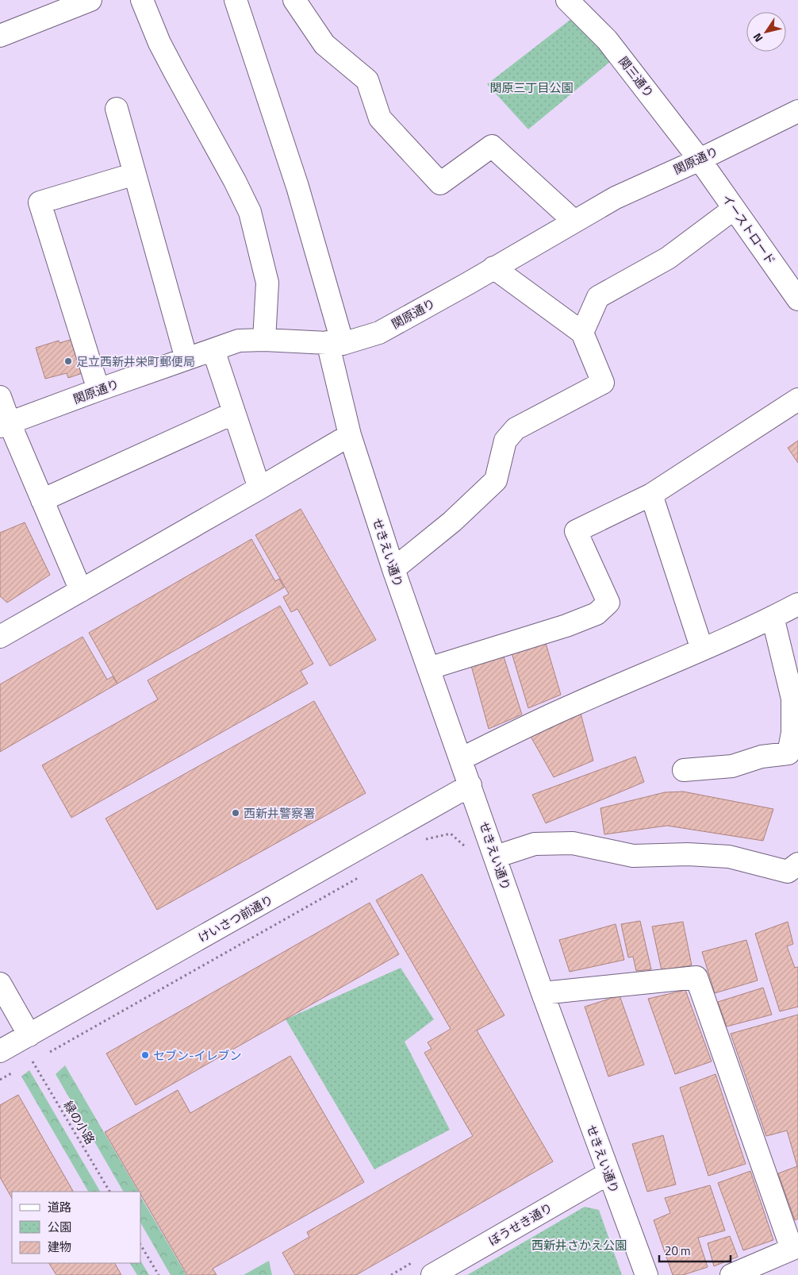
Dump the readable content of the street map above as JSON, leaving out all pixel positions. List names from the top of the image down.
{
  "streets": {
    "street": [
      "関三通り",
      "関原通り",
      "イーストロード",
      "せきえい通り",
      "けいさつ前通り",
      "ぼうせき通り"
    ],
    "path": ["緑の小路"]
  },
  "crossings": [
    ["関三通り", "関原通り"],
    ["関三通り", "イーストロード"],
    ["関原通り", "イーストロード"],
    ["関原通り", "せきえい通り"],
    ["せきえい通り", "けいさつ前通り"],
    ["せきえい通り", "ぼうせき通り"]
  ],
  "parks": ["関原三丁目公園", "西新井さかえ公園"],
  "places": ["足立西新井栄町郵便局", "西新井警察署", "セブン-イレブン"],
  "legend": ["道路", "公園", "建物"],
  "scale_bar": "20 m",
  "north": "bottom left"
}
